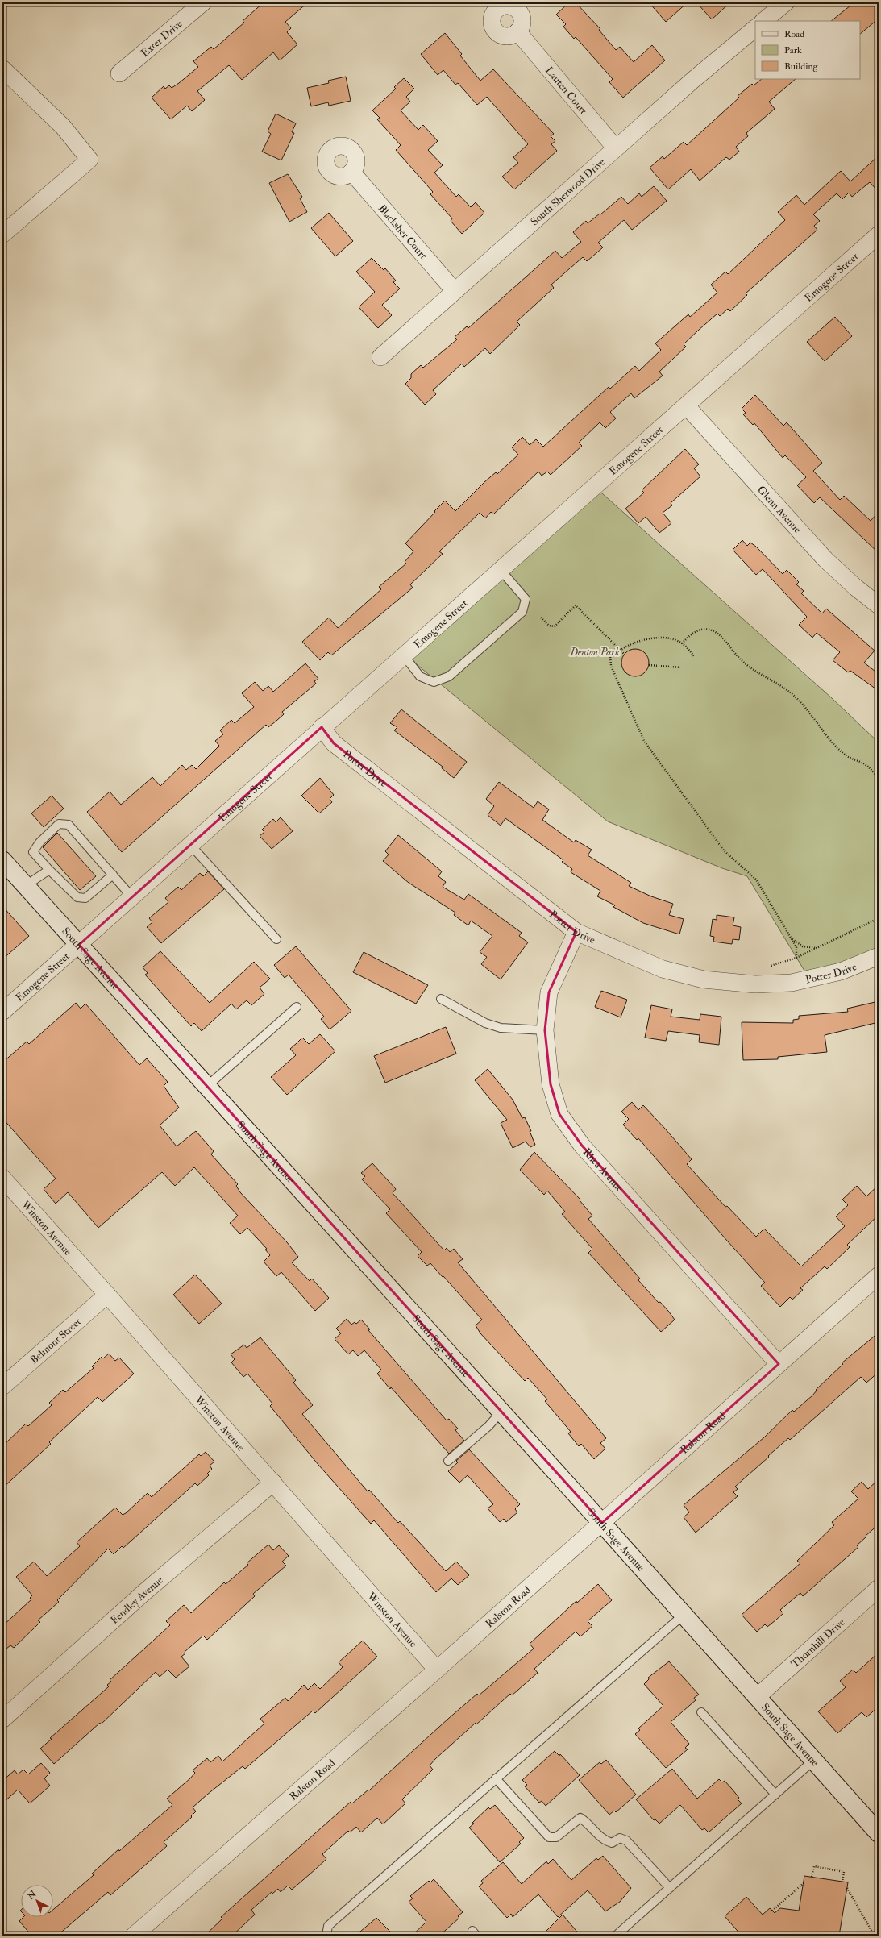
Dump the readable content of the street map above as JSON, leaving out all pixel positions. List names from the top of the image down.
{
  "streets": {
    "street": [
      "Exter Drive",
      "Lauten Court",
      "South Sherwood Drive",
      "Blacksher Court",
      "Emogene Street",
      "Glenn Avenue",
      "Potter Drive",
      "South Sage Avenue",
      "Rhea Avenue",
      "Winston Avenue",
      "Belmont Street",
      "Ralston Road",
      "Fendley Avenue",
      "Thornhill Drive"
    ]
  },
  "crossings": [
    ["Lauten Court", "South Sherwood Drive"],
    ["South Sherwood Drive", "Blacksher Court"],
    ["Emogene Street", "Glenn Avenue"],
    ["Emogene Street", "Potter Drive"],
    ["Emogene Street", "South Sage Avenue"],
    ["Potter Drive", "Rhea Avenue"],
    ["South Sage Avenue", "Ralston Road"],
    ["South Sage Avenue", "Thornhill Drive"],
    ["Rhea Avenue", "Ralston Road"],
    ["Winston Avenue", "Belmont Street"],
    ["Winston Avenue", "Ralston Road"],
    ["Winston Avenue", "Fendley Avenue"]
  ],
  "parks": ["Denton Park"],
  "legend": ["Road", "Park", "Building"],
  "north": "top left"
}
